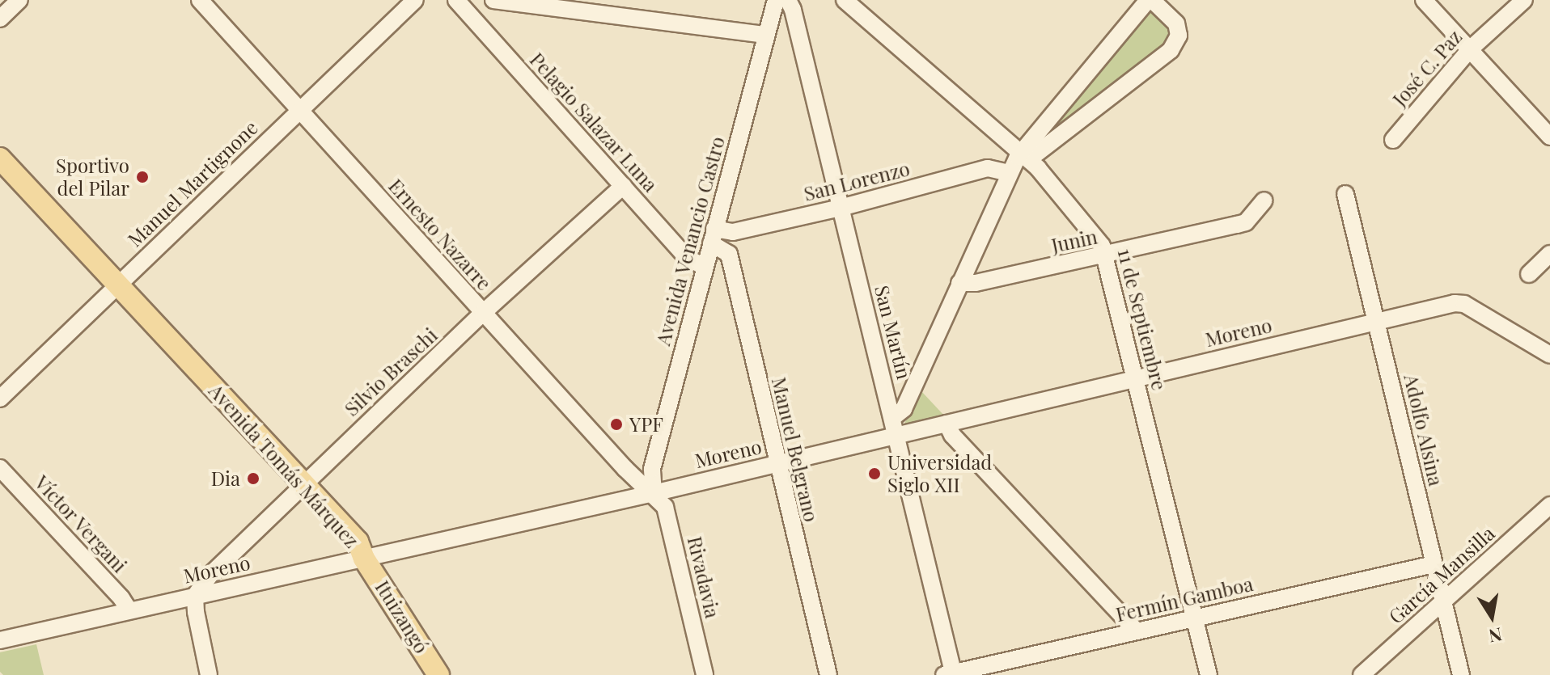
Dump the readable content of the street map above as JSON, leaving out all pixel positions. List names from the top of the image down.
{
  "streets": {
    "main road": ["Avenida Tomás Márquez", "Ituizangó"],
    "street": [
      "José C. Paz",
      "Pelagio Salazar Luna",
      "San Lorenzo",
      "Manuel Martignone",
      "Ernesto Nazarre",
      "Avenida Venancio Castro",
      "Junin",
      "11 de Septiembre",
      "San Martín",
      "Moreno",
      "Silvio Braschi",
      "Adolfo Alsina",
      "Manuel Belgrano",
      "Víctor Vergani",
      "García Mansilla",
      "Rivadavia",
      "Fermín Gamboa"
    ]
  },
  "crossings": [
    ["Pelagio Salazar Luna", "Avenida Venancio Castro"],
    ["Pelagio Salazar Luna", "Silvio Braschi"],
    ["San Lorenzo", "Avenida Venancio Castro"],
    ["San Lorenzo", "San Martín"],
    ["San Lorenzo", "Manuel Belgrano"],
    ["Manuel Martignone", "Ernesto Nazarre"],
    ["Manuel Martignone", "Avenida Tomás Márquez"],
    ["Ernesto Nazarre", "Avenida Venancio Castro"],
    ["Ernesto Nazarre", "Moreno"],
    ["Ernesto Nazarre", "Silvio Braschi"],
    ["Ernesto Nazarre", "Rivadavia"],
    ["Avenida Venancio Castro", "Moreno"],
    ["Avenida Venancio Castro", "Manuel Belgrano"],
    ["Avenida Venancio Castro", "Rivadavia"],
    ["Junin", "11 de Septiembre"],
    ["11 de Septiembre", "Moreno"],
    ["11 de Septiembre", "Fermín Gamboa"],
    ["San Martín", "Moreno"],
    ["San Martín", "Fermín Gamboa"],
    ["Moreno", "Silvio Braschi"],
    ["Moreno", "Adolfo Alsina"],
    ["Moreno", "Manuel Belgrano"],
    ["Moreno", "Avenida Tomás Márquez"],
    ["Moreno", "Víctor Vergani"],
    ["Moreno", "Rivadavia"],
    ["Moreno", "Ituizangó"],
    ["Silvio Braschi", "Avenida Tomás Márquez"],
    ["Adolfo Alsina", "García Mansilla"],
    ["Adolfo Alsina", "Fermín Gamboa"],
    ["Avenida Tomás Márquez", "Ituizangó"]
  ],
  "places": [
    "Sportivo del Pilar",
    "YPF",
    "Universidad Siglo XII",
    "Dia"
  ],
  "north": "bottom"
}
